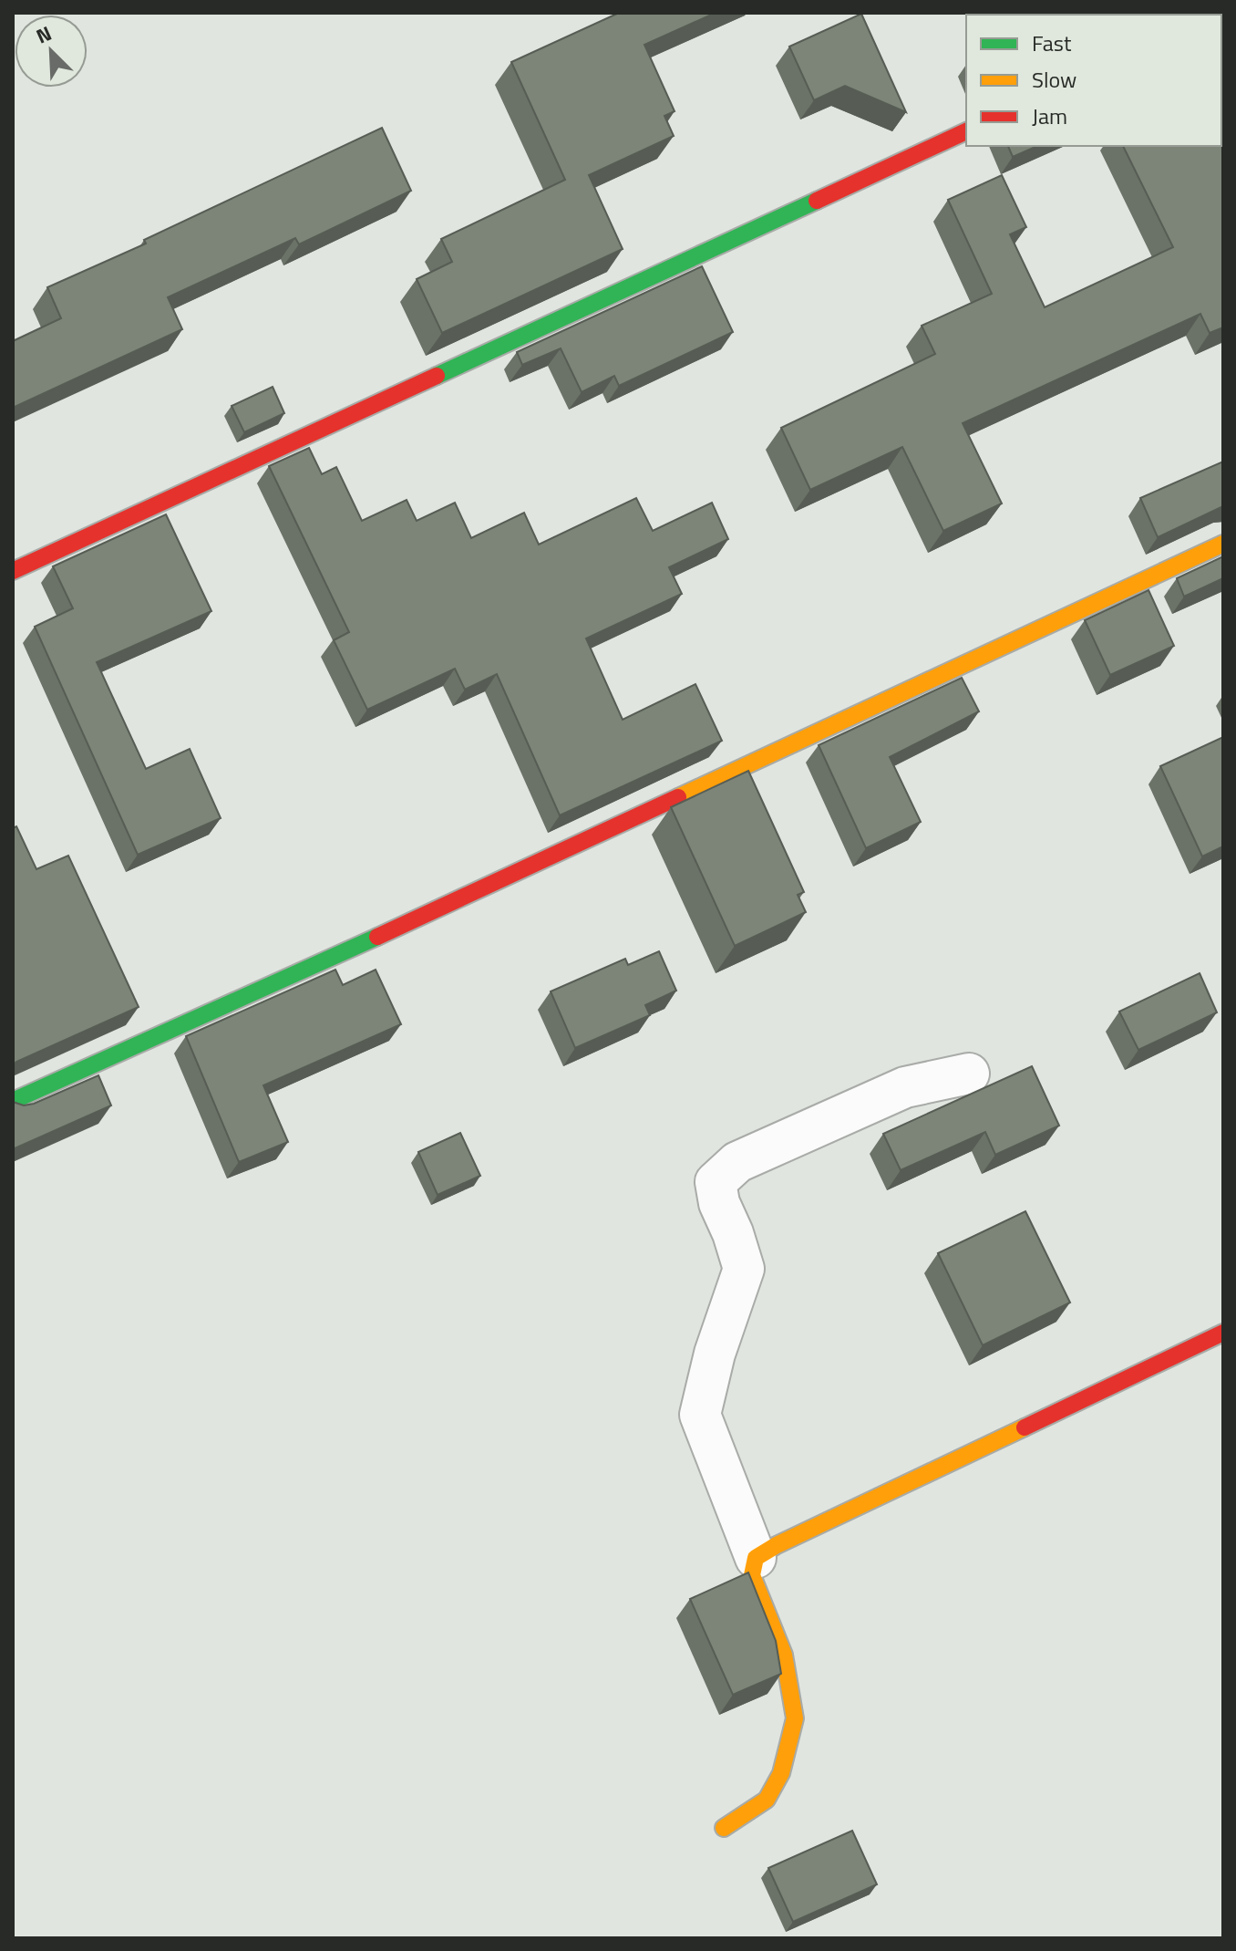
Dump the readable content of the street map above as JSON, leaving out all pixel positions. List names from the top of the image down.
{
  "legend": ["Fast", "Slow", "Jam"],
  "north": "top left"
}
